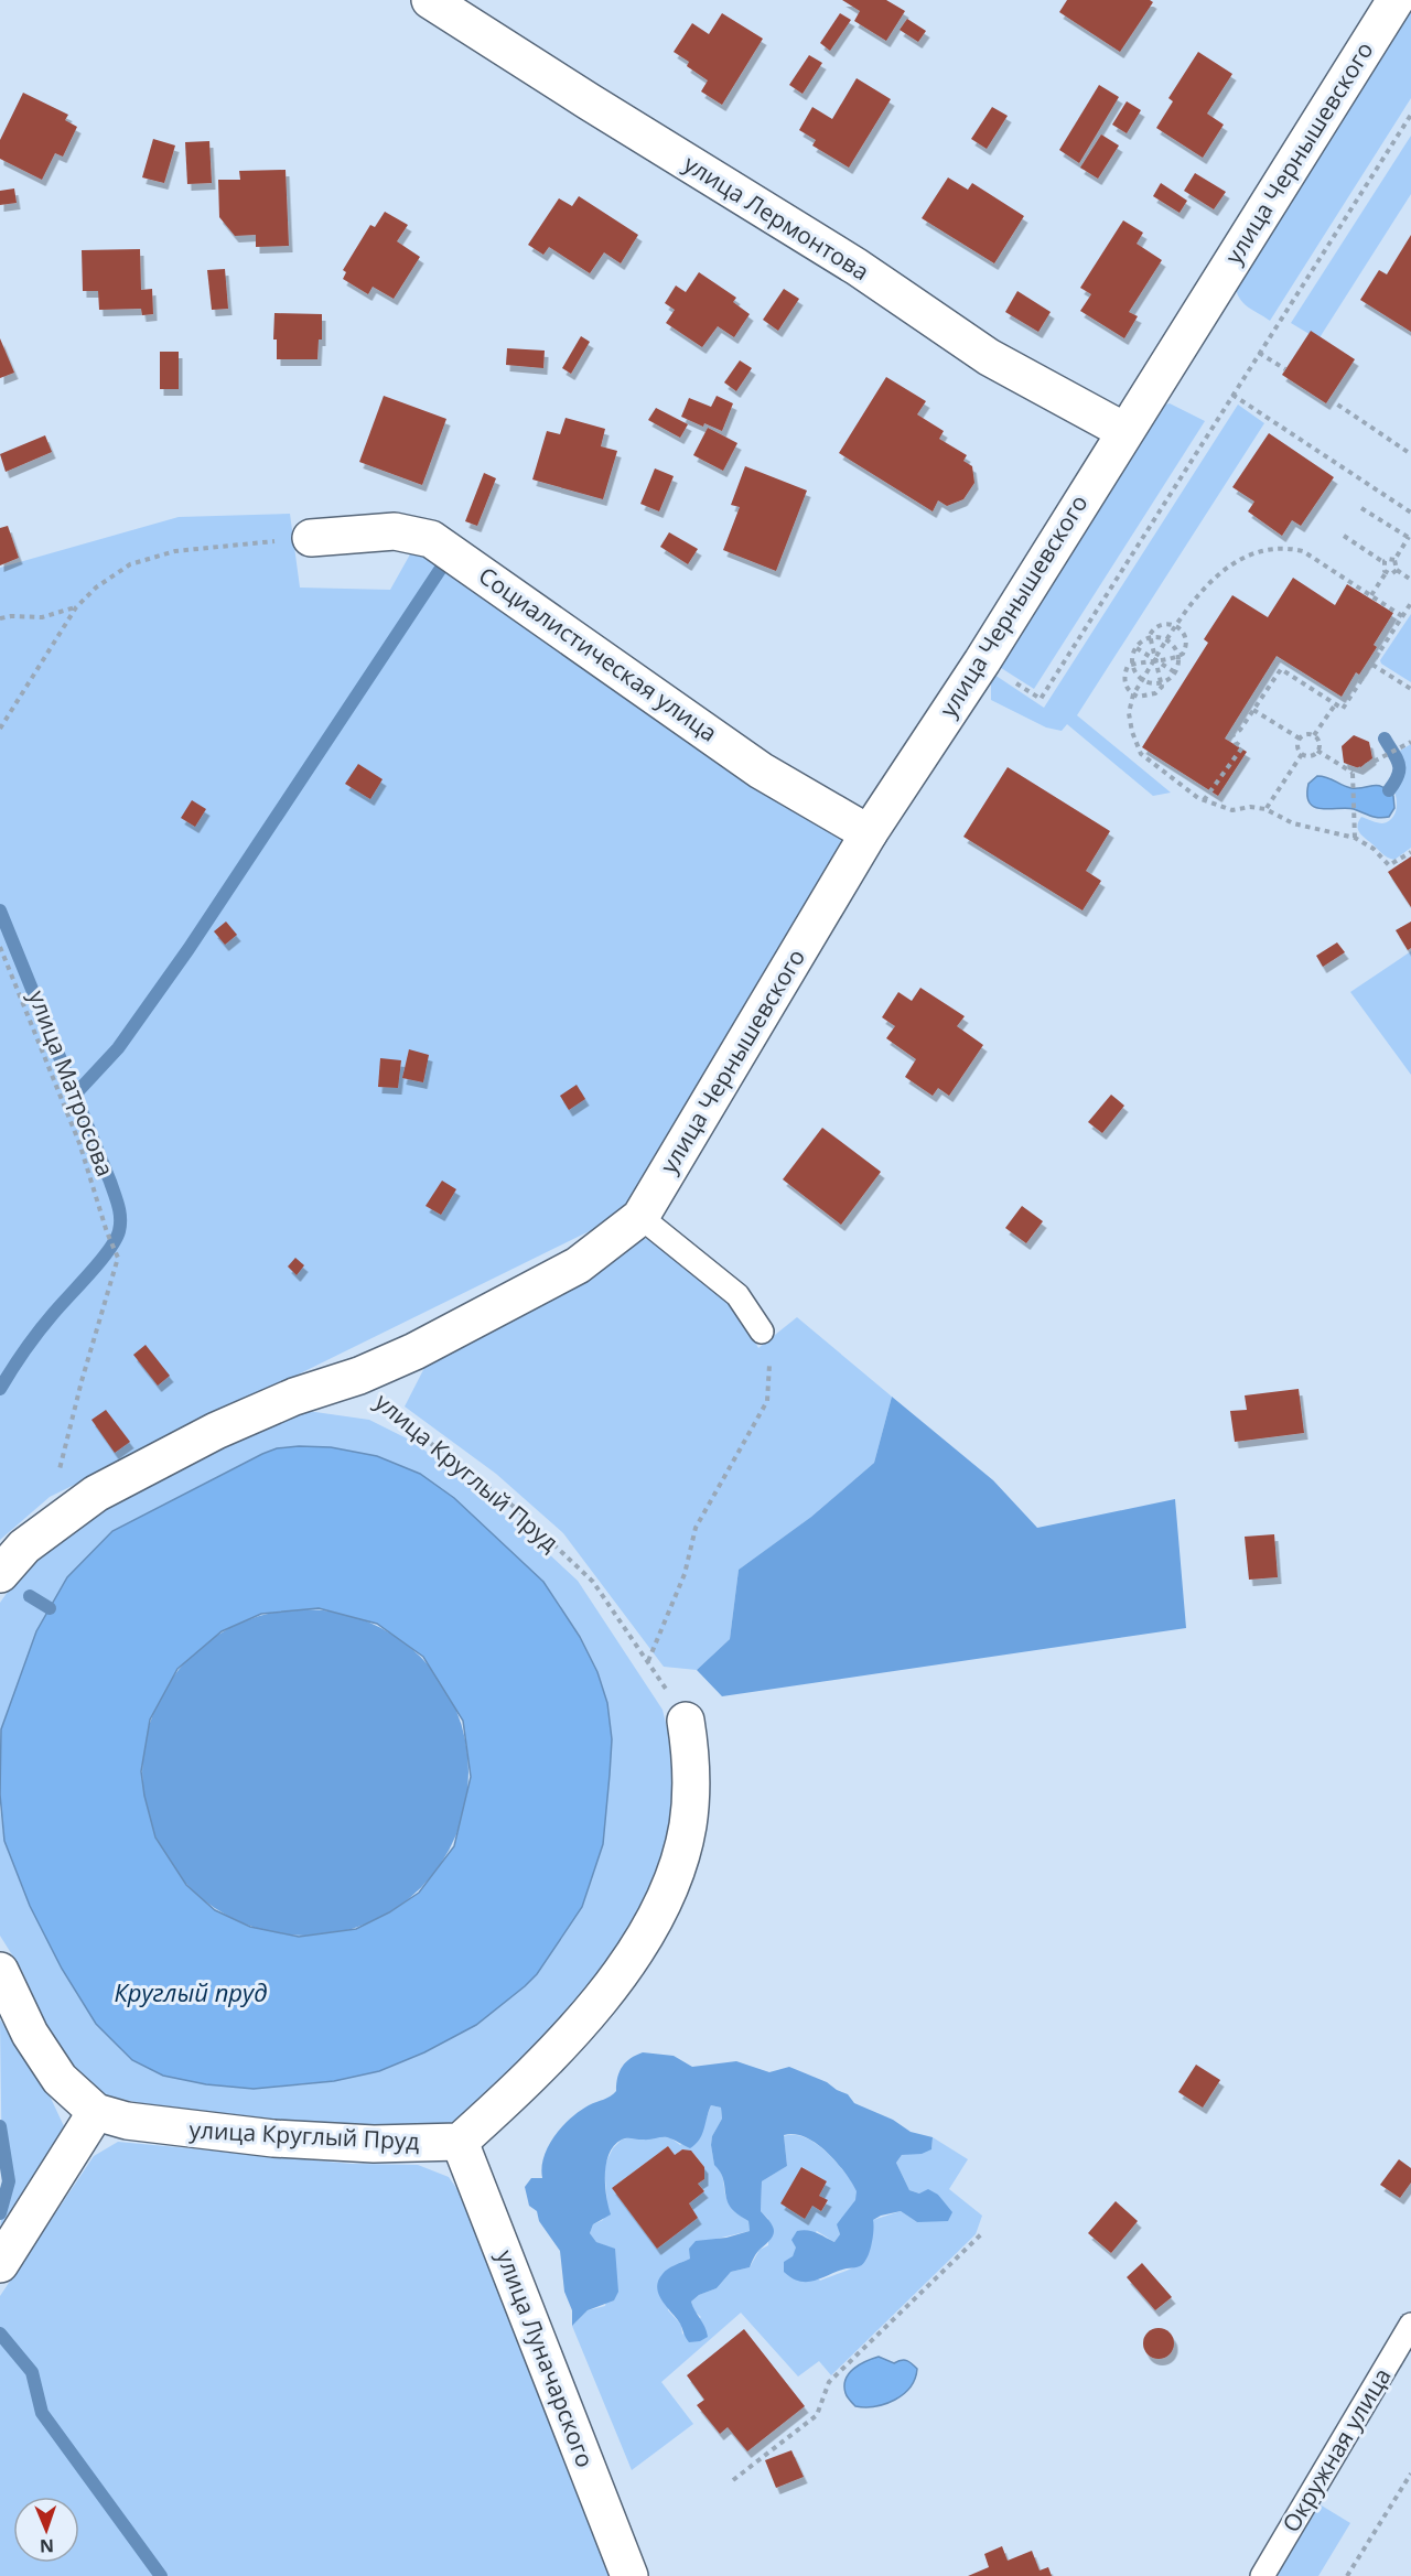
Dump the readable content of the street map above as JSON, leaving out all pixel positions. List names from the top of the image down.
{
  "streets": {
    "street": [
      "улица Чернышевского",
      "улица Лермонтова",
      "Социалистическая улица",
      "улица Круглый Пруд",
      "улица Луначарского"
    ],
    "lane": ["Окружная улица"],
    "path": ["улица Матросова"]
  },
  "crossings": [
    ["улица Чернышевского", "улица Лермонтова"],
    ["улица Чернышевского", "Социалистическая улица"],
    ["улица Чернышевского", "улица Круглый Пруд"],
    ["улица Матросова", "улица Круглый Пруд"],
    ["улица Круглый Пруд", "улица Луначарского"]
  ],
  "water": ["Круглый пруд"],
  "north": "bottom"
}
